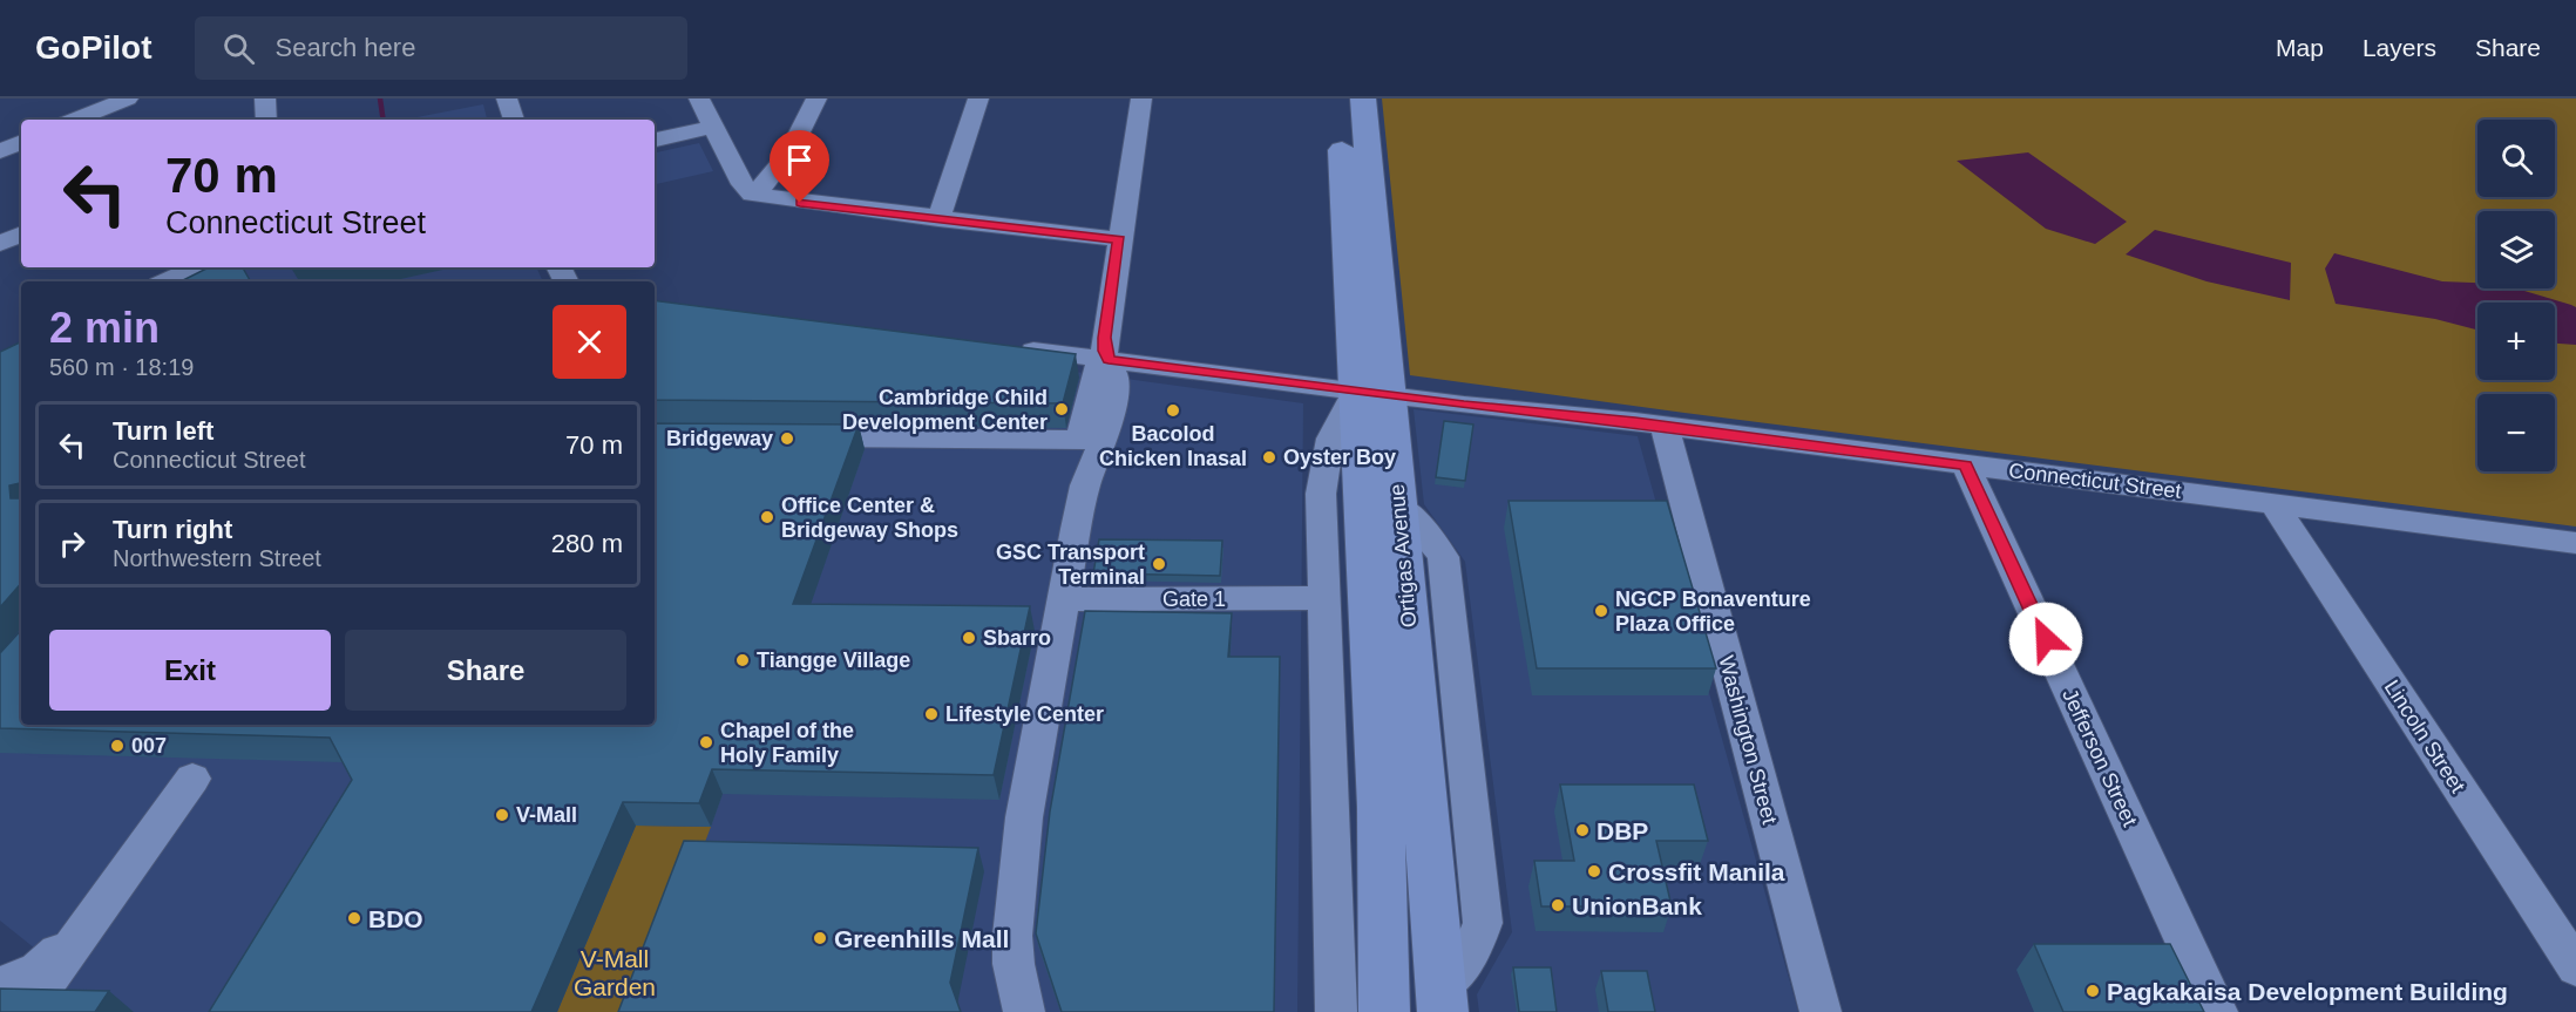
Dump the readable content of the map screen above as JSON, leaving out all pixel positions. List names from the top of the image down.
{
  "streets": {
    "main road": ["Ortigas Avenue"],
    "street": [
      "Connecticut Street",
      "Gate 1",
      "Lincoln Street",
      "Washington Street",
      "Jefferson Street"
    ]
  },
  "crossings": [
    ["Connecticut Street", "Ortigas Avenue"],
    ["Connecticut Street", "Lincoln Street"],
    ["Connecticut Street", "Washington Street"],
    ["Connecticut Street", "Jefferson Street"]
  ],
  "parks": ["V-Mall Garden"],
  "places": [
    "Cambridge Child Development Center",
    "Bacolod Chicken Inasal",
    "Bridgeway",
    "Oyster Boy",
    "Office Center & Bridgeway Shops",
    "GSC Transport Terminal",
    "NGCP Bonaventure Plaza Office",
    "Sbarro",
    "Tiangge Village",
    "Lifestyle Center",
    "Chapel of the Holy Family",
    "007",
    "V-Mall",
    "DBP",
    "Crossfit Manila",
    "UnionBank",
    "BDO",
    "Greenhills Mall",
    "Pagkakaisa Development Building"
  ],
  "page": {
    "header": "GoPilot",
    "search": "Search here",
    "nav": ["Map", "Layers", "Share"],
    "map_buttons": ["+", "−"],
    "turn": ["70 m", "Connecticut Street"],
    "heading": ["2 min", "560 m · 18:19"],
    "list": [
      {
        "name": "Turn left",
        "note": "Connecticut Street",
        "value": "70 m"
      },
      {
        "name": "Turn right",
        "note": "Northwestern Street",
        "value": "280 m"
      }
    ],
    "buttons": ["Exit", "Share"]
  }
}
